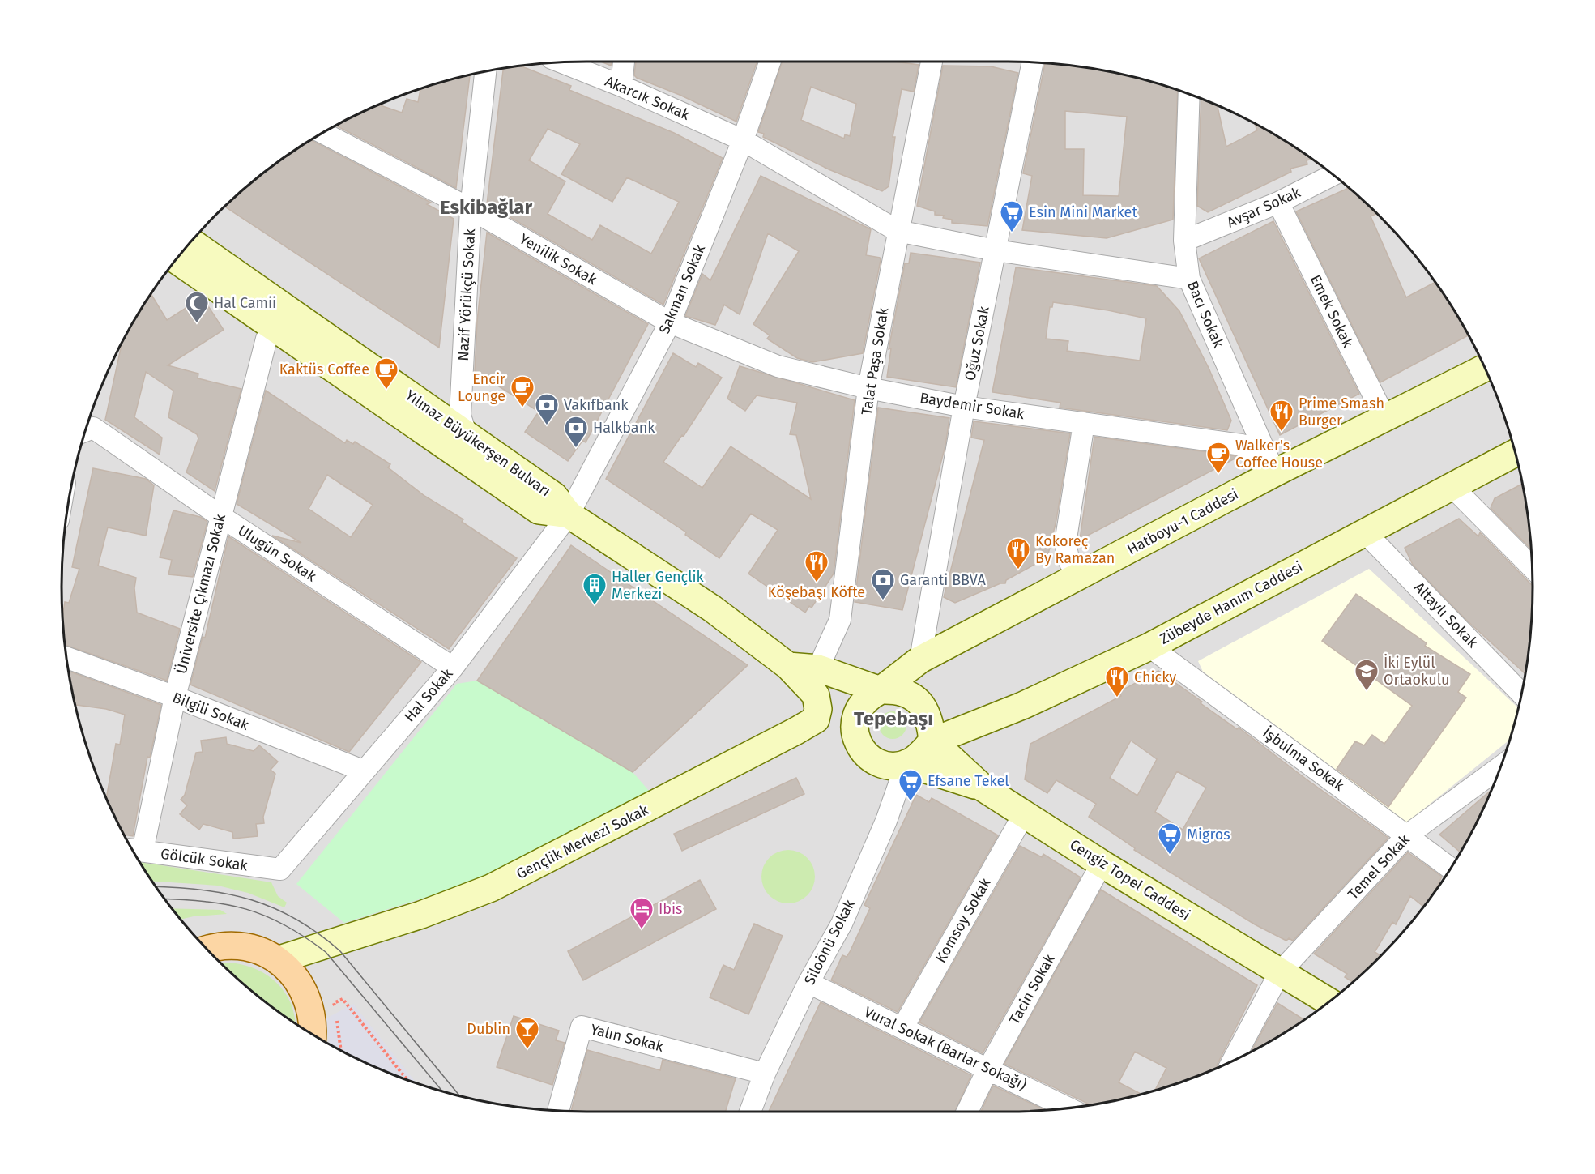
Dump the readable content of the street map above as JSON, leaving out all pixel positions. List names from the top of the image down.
{
  "streets": {
    "main road": [
      "Yılmaz Büyükerşen Bulvarı",
      "Hatboyu-1 Caddesi",
      "Zübeyde Hanım Caddesi",
      "Gençlik Merkezi Sokak",
      "Cengiz Topel Caddesi"
    ],
    "street": [
      "Akarcık Sokak",
      "Avşar Sokak",
      "Yenilik Sokak",
      "Sakman Sokak",
      "Nazif Yörükçü Sokak",
      "Emek Sokak",
      "Bacı Sokak",
      "Oğuz Sokak",
      "Talat Paşa Sokak",
      "Baydemir Sokak",
      "Ulugün Sokak",
      "Üniversite Çıkmazı Sokak",
      "Altaylı Sokak",
      "Hal Sokak",
      "Bilgili Sokak",
      "İşbulma Sokak",
      "Gölcük Sokak",
      "Temel Sokak",
      "Komsoy Sokak",
      "Siloönü Sokak",
      "Tacin Sokak",
      "Yalın Sokak",
      "Vural Sokak (Barlar Sokağı)"
    ]
  },
  "crossings": [
    ["Akarcık Sokak", "Sakman Sokak"],
    ["Akarcık Sokak", "Bacı Sokak"],
    ["Akarcık Sokak", "Oğuz Sokak"],
    ["Akarcık Sokak", "Talat Paşa Sokak"],
    ["Avşar Sokak", "Emek Sokak"],
    ["Avşar Sokak", "Bacı Sokak"],
    ["Yenilik Sokak", "Sakman Sokak"],
    ["Yenilik Sokak", "Nazif Yörükçü Sokak"],
    ["Yenilik Sokak", "Baydemir Sokak"],
    ["Sakman Sokak", "Baydemir Sokak"],
    ["Sakman Sokak", "Yılmaz Büyükerşen Bulvarı"],
    ["Sakman Sokak", "Hal Sokak"],
    ["Nazif Yörükçü Sokak", "Yılmaz Büyükerşen Bulvarı"],
    ["Emek Sokak", "Hatboyu-1 Caddesi"],
    ["Bacı Sokak", "Baydemir Sokak"],
    ["Bacı Sokak", "Hatboyu-1 Caddesi"],
    ["Oğuz Sokak", "Baydemir Sokak"],
    ["Oğuz Sokak", "Hatboyu-1 Caddesi"],
    ["Talat Paşa Sokak", "Baydemir Sokak"],
    ["Baydemir Sokak", "Hatboyu-1 Caddesi"],
    ["Yılmaz Büyükerşen Bulvarı", "Hal Sokak"],
    ["Ulugün Sokak", "Üniversite Çıkmazı Sokak"],
    ["Ulugün Sokak", "Hal Sokak"],
    ["Üniversite Çıkmazı Sokak", "Bilgili Sokak"],
    ["Üniversite Çıkmazı Sokak", "Gölcük Sokak"],
    ["Zübeyde Hanım Caddesi", "Altaylı Sokak"],
    ["Zübeyde Hanım Caddesi", "İşbulma Sokak"],
    ["Zübeyde Hanım Caddesi", "Cengiz Topel Caddesi"],
    ["Hal Sokak", "Bilgili Sokak"],
    ["Hal Sokak", "Gölcük Sokak"],
    ["İşbulma Sokak", "Temel Sokak"],
    ["Temel Sokak", "Cengiz Topel Caddesi"],
    ["Cengiz Topel Caddesi", "Komsoy Sokak"],
    ["Cengiz Topel Caddesi", "Tacin Sokak"],
    ["Komsoy Sokak", "Vural Sokak (Barlar Sokağı)"],
    ["Siloönü Sokak", "Yalın Sokak"],
    ["Siloönü Sokak", "Vural Sokak (Barlar Sokağı)"],
    ["Tacin Sokak", "Vural Sokak (Barlar Sokağı)"]
  ],
  "districts": ["Eskibağlar", "Tepebaşı"],
  "places": {
    "supermarket": ["Esin Mini Market", "Efsane Tekel", "Migros"],
    "mosque": ["Hal Camii"],
    "cafe": ["Kaktüs Coffee", "Encir Lounge", "Walker's Coffee House"],
    "bank": ["Vakıfbank", "Halkbank", "Garanti BBVA"],
    "restaurant": [
      "Prime Smash Burger",
      "Kokoreç By Ramazan",
      "Köşebaşı Köfte",
      "Chicky"
    ],
    "building": ["Haller Gençlik Merkezi"],
    "school or university": ["İki Eylül Ortaokulu"],
    "hotel": ["Ibis"],
    "bar": ["Dublin"]
  }
}
